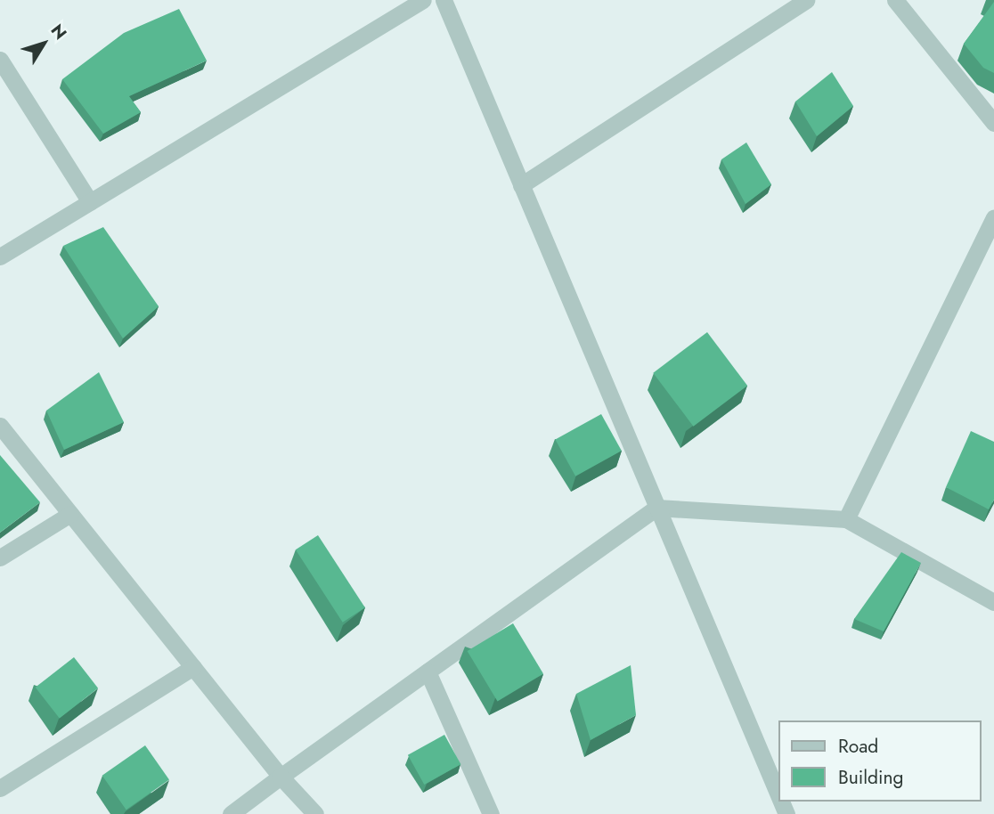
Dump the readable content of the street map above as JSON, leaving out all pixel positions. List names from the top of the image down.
{
  "legend": ["Road", "Building"],
  "north": "top right"
}
